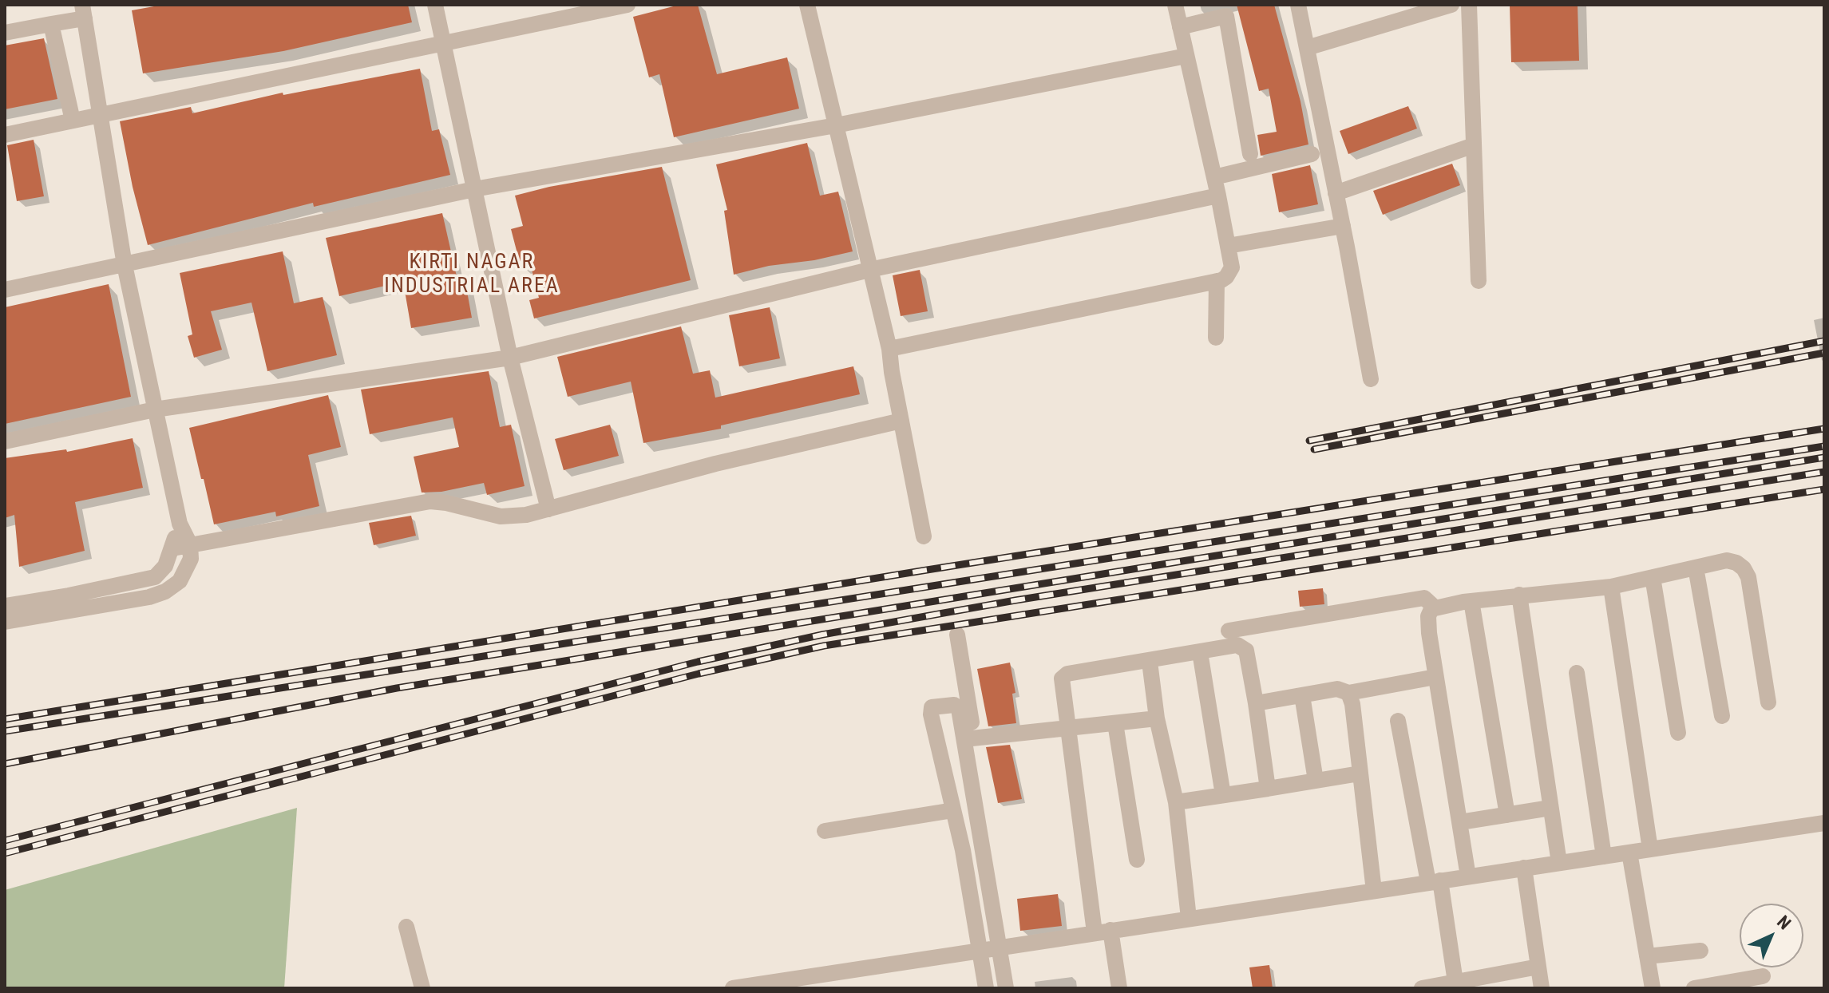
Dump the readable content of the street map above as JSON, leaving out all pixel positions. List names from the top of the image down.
{
  "districts": ["KIRTI NAGAR INDUSTRIAL AREA"],
  "north": "top right"
}
